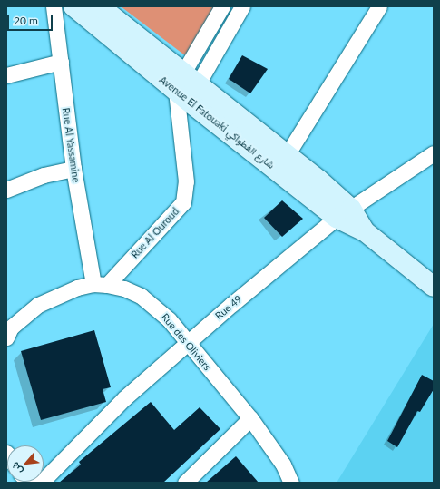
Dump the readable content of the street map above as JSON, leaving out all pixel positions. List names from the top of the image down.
{
  "streets": {
    "main road": ["Avenue El Fatouaki شارع الفطواكي"],
    "street": [
      "Rue Al Yassamine",
      "Rue Al Ouroud",
      "Rue 49",
      "Rue des Oliviers"
    ]
  },
  "crossings": [
    ["Avenue El Fatouaki شارع الفطواكي", "Rue Al Ouroud"],
    ["Avenue El Fatouaki شارع الفطواكي", "Rue 49"],
    ["Rue Al Yassamine", "Rue Al Ouroud"],
    ["Rue Al Yassamine", "Rue des Oliviers"],
    ["Rue Al Ouroud", "Rue des Oliviers"],
    ["Rue 49", "Rue des Oliviers"]
  ],
  "scale_bar": "20 m",
  "north": "bottom left"
}
